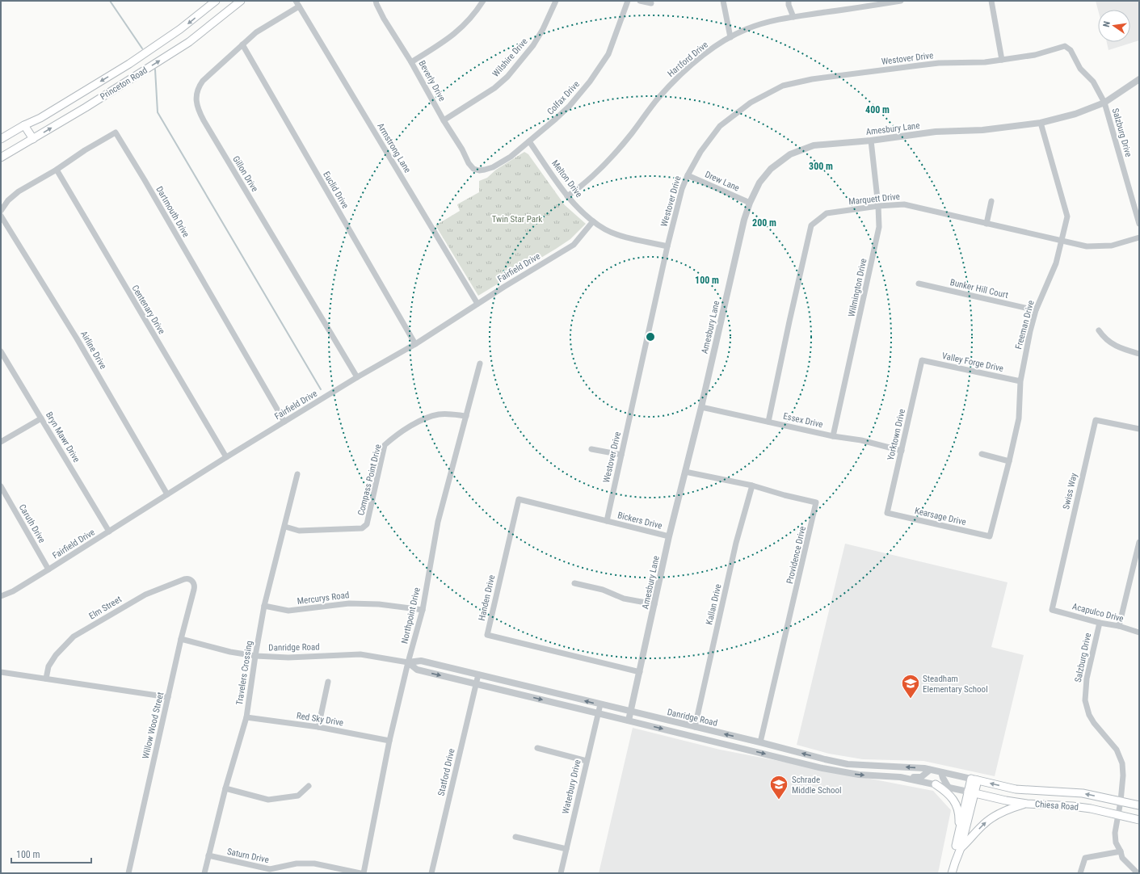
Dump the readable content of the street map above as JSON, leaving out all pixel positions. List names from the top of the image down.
{
  "streets": {
    "main road": ["Princeton Road", "Chiesa Road"],
    "street": [
      "Wilshire Drive",
      "Westover Drive",
      "Hartford Drive",
      "Beverly Drive",
      "Colfax Drive",
      "Amesbury Lane",
      "Salzburg Drive",
      "Armstrong Lane",
      "Gillon Drive",
      "Melton Drive",
      "Drew Lane",
      "Euclid Drive",
      "Marquett Drive",
      "Dartmouth Drive",
      "Fairfield Drive",
      "Wilmington Drive",
      "Bunker Hill Court",
      "Centenary Drive",
      "Freeman Drive",
      "Airline Drive",
      "Valley Forge Drive",
      "Essex Drive",
      "Yorktown Drive",
      "Bryn Mawr Drive",
      "Compass Point Drive",
      "Swiss Way",
      "Kearsage Drive",
      "Bickers Drive",
      "Caruth Drive",
      "Providence Drive",
      "Mercurys Road",
      "Handen Drive",
      "Kallan Drive",
      "Elm Street",
      "Acapulco Drive",
      "Northpoint Drive",
      "Danridge Road",
      "Travelers Crossing",
      "Red Sky Drive",
      "Willow Wood Street",
      "Statford Drive",
      "Waterbury Drive",
      "Saturn Drive"
    ]
  },
  "crossings": [
    ["Wilshire Drive", "Beverly Drive"],
    ["Westover Drive", "Amesbury Lane"],
    ["Westover Drive", "Salzburg Drive"],
    ["Westover Drive", "Melton Drive"],
    ["Westover Drive", "Drew Lane"],
    ["Westover Drive", "Bickers Drive"],
    ["Westover Drive", "Handen Drive"],
    ["Hartford Drive", "Melton Drive"],
    ["Beverly Drive", "Colfax Drive"],
    ["Colfax Drive", "Melton Drive"],
    ["Amesbury Lane", "Salzburg Drive"],
    ["Amesbury Lane", "Drew Lane"],
    ["Amesbury Lane", "Wilmington Drive"],
    ["Amesbury Lane", "Freeman Drive"],
    ["Amesbury Lane", "Essex Drive"],
    ["Amesbury Lane", "Bickers Drive"],
    ["Amesbury Lane", "Providence Drive"],
    ["Amesbury Lane", "Handen Drive"],
    ["Amesbury Lane", "Danridge Road"],
    ["Salzburg Drive", "Acapulco Drive"],
    ["Salzburg Drive", "Chiesa Road"],
    ["Armstrong Lane", "Gillon Drive"],
    ["Armstrong Lane", "Fairfield Drive"],
    ["Gillon Drive", "Euclid Drive"],
    ["Gillon Drive", "Fairfield Drive"],
    ["Melton Drive", "Fairfield Drive"],
    ["Euclid Drive", "Fairfield Drive"],
    ["Marquett Drive", "Wilmington Drive"],
    ["Marquett Drive", "Freeman Drive"],
    ["Marquett Drive", "Essex Drive"],
    ["Dartmouth Drive", "Fairfield Drive"],
    ["Dartmouth Drive", "Centenary Drive"],
    ["Fairfield Drive", "Centenary Drive"],
    ["Fairfield Drive", "Airline Drive"],
    ["Fairfield Drive", "Bryn Mawr Drive"],
    ["Fairfield Drive", "Caruth Drive"],
    ["Wilmington Drive", "Essex Drive"],
    ["Bunker Hill Court", "Freeman Drive"],
    ["Freeman Drive", "Valley Forge Drive"],
    ["Freeman Drive", "Kearsage Drive"],
    ["Valley Forge Drive", "Yorktown Drive"],
    ["Essex Drive", "Yorktown Drive"],
    ["Yorktown Drive", "Kearsage Drive"],
    ["Compass Point Drive", "Northpoint Drive"],
    ["Compass Point Drive", "Travelers Crossing"],
    ["Swiss Way", "Acapulco Drive"],
    ["Bickers Drive", "Handen Drive"],
    ["Providence Drive", "Kallan Drive"],
    ["Providence Drive", "Danridge Road"],
    ["Mercurys Road", "Northpoint Drive"],
    ["Mercurys Road", "Travelers Crossing"],
    ["Kallan Drive", "Danridge Road"],
    ["Elm Street", "Willow Wood Street"],
    ["Northpoint Drive", "Danridge Road"],
    ["Northpoint Drive", "Red Sky Drive"],
    ["Danridge Road", "Travelers Crossing"],
    ["Danridge Road", "Willow Wood Street"],
    ["Danridge Road", "Statford Drive"],
    ["Danridge Road", "Waterbury Drive"],
    ["Danridge Road", "Chiesa Road"],
    ["Travelers Crossing", "Red Sky Drive"],
    ["Travelers Crossing", "Saturn Drive"]
  ],
  "parks": ["Twin Star Park"],
  "places": {
    "school or university": ["Steadham Elementary School", "Schrade Middle School"]
  },
  "scale_bar": "100 m",
  "north": "left",
  "rings": [
    "400 m",
    "300 m",
    "200 m",
    "100 m"
  ]
}
